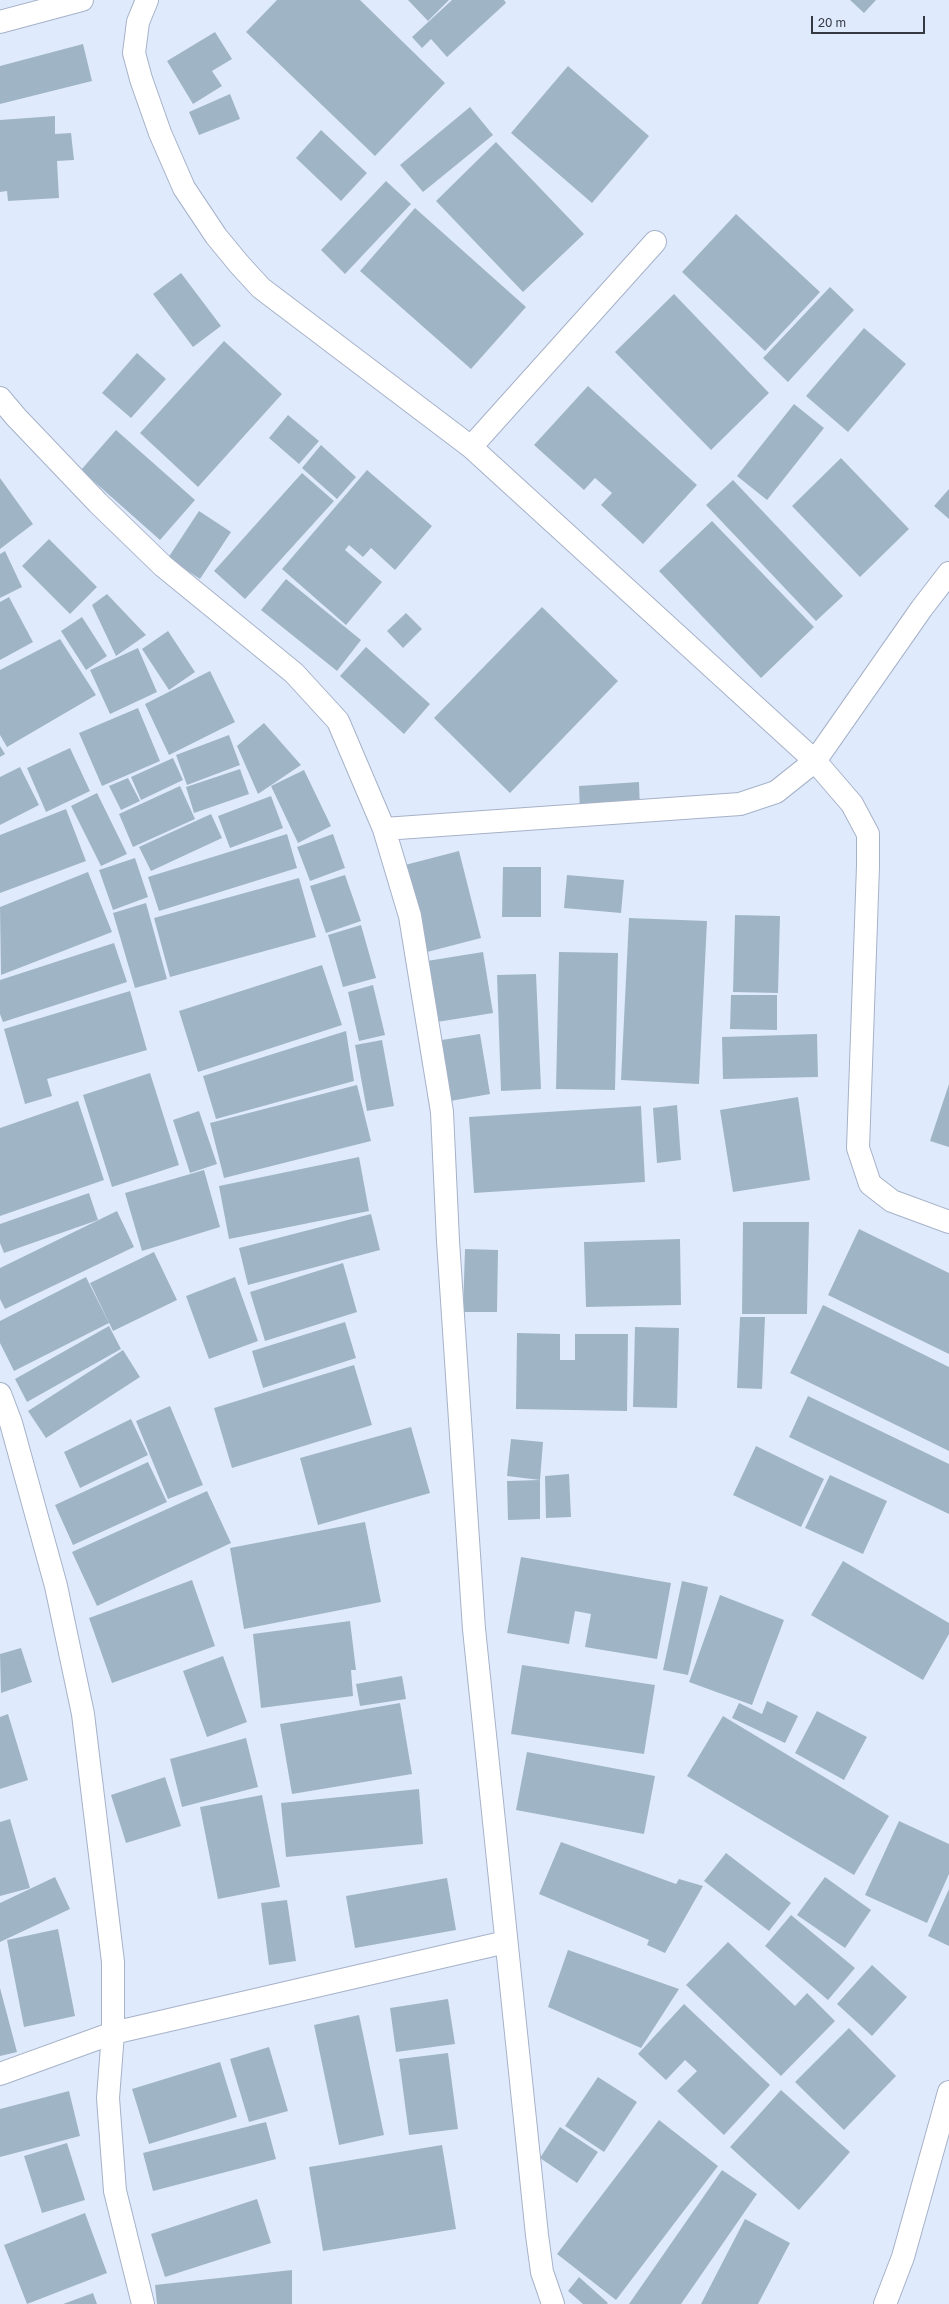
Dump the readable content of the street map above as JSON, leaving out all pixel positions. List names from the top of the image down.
{
  "scale_bar": "20 m"
}
